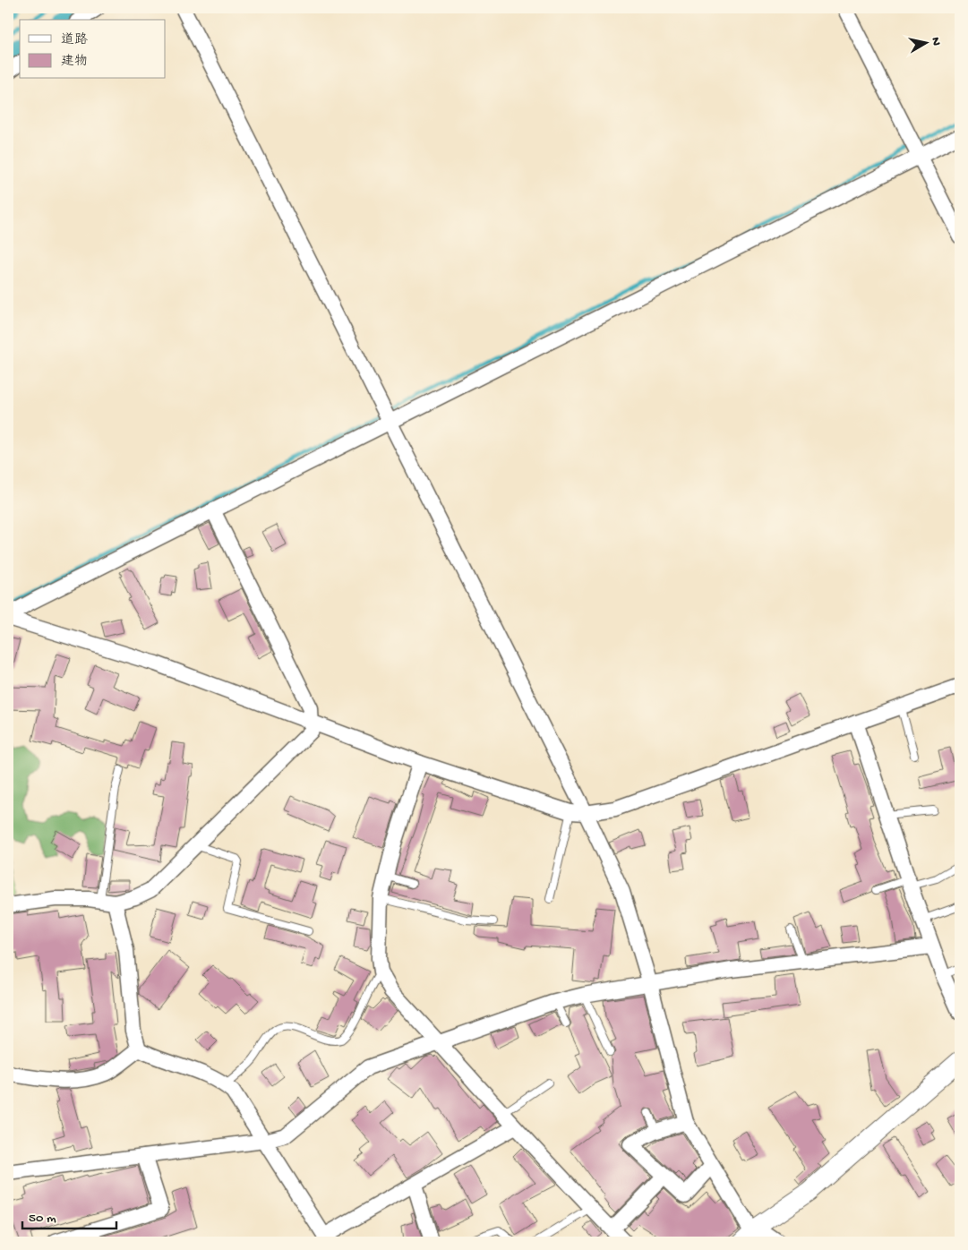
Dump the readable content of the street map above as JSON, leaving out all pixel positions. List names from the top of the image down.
{
  "legend": ["道路", "建物"],
  "scale_bar": "50 m",
  "north": "right"
}
